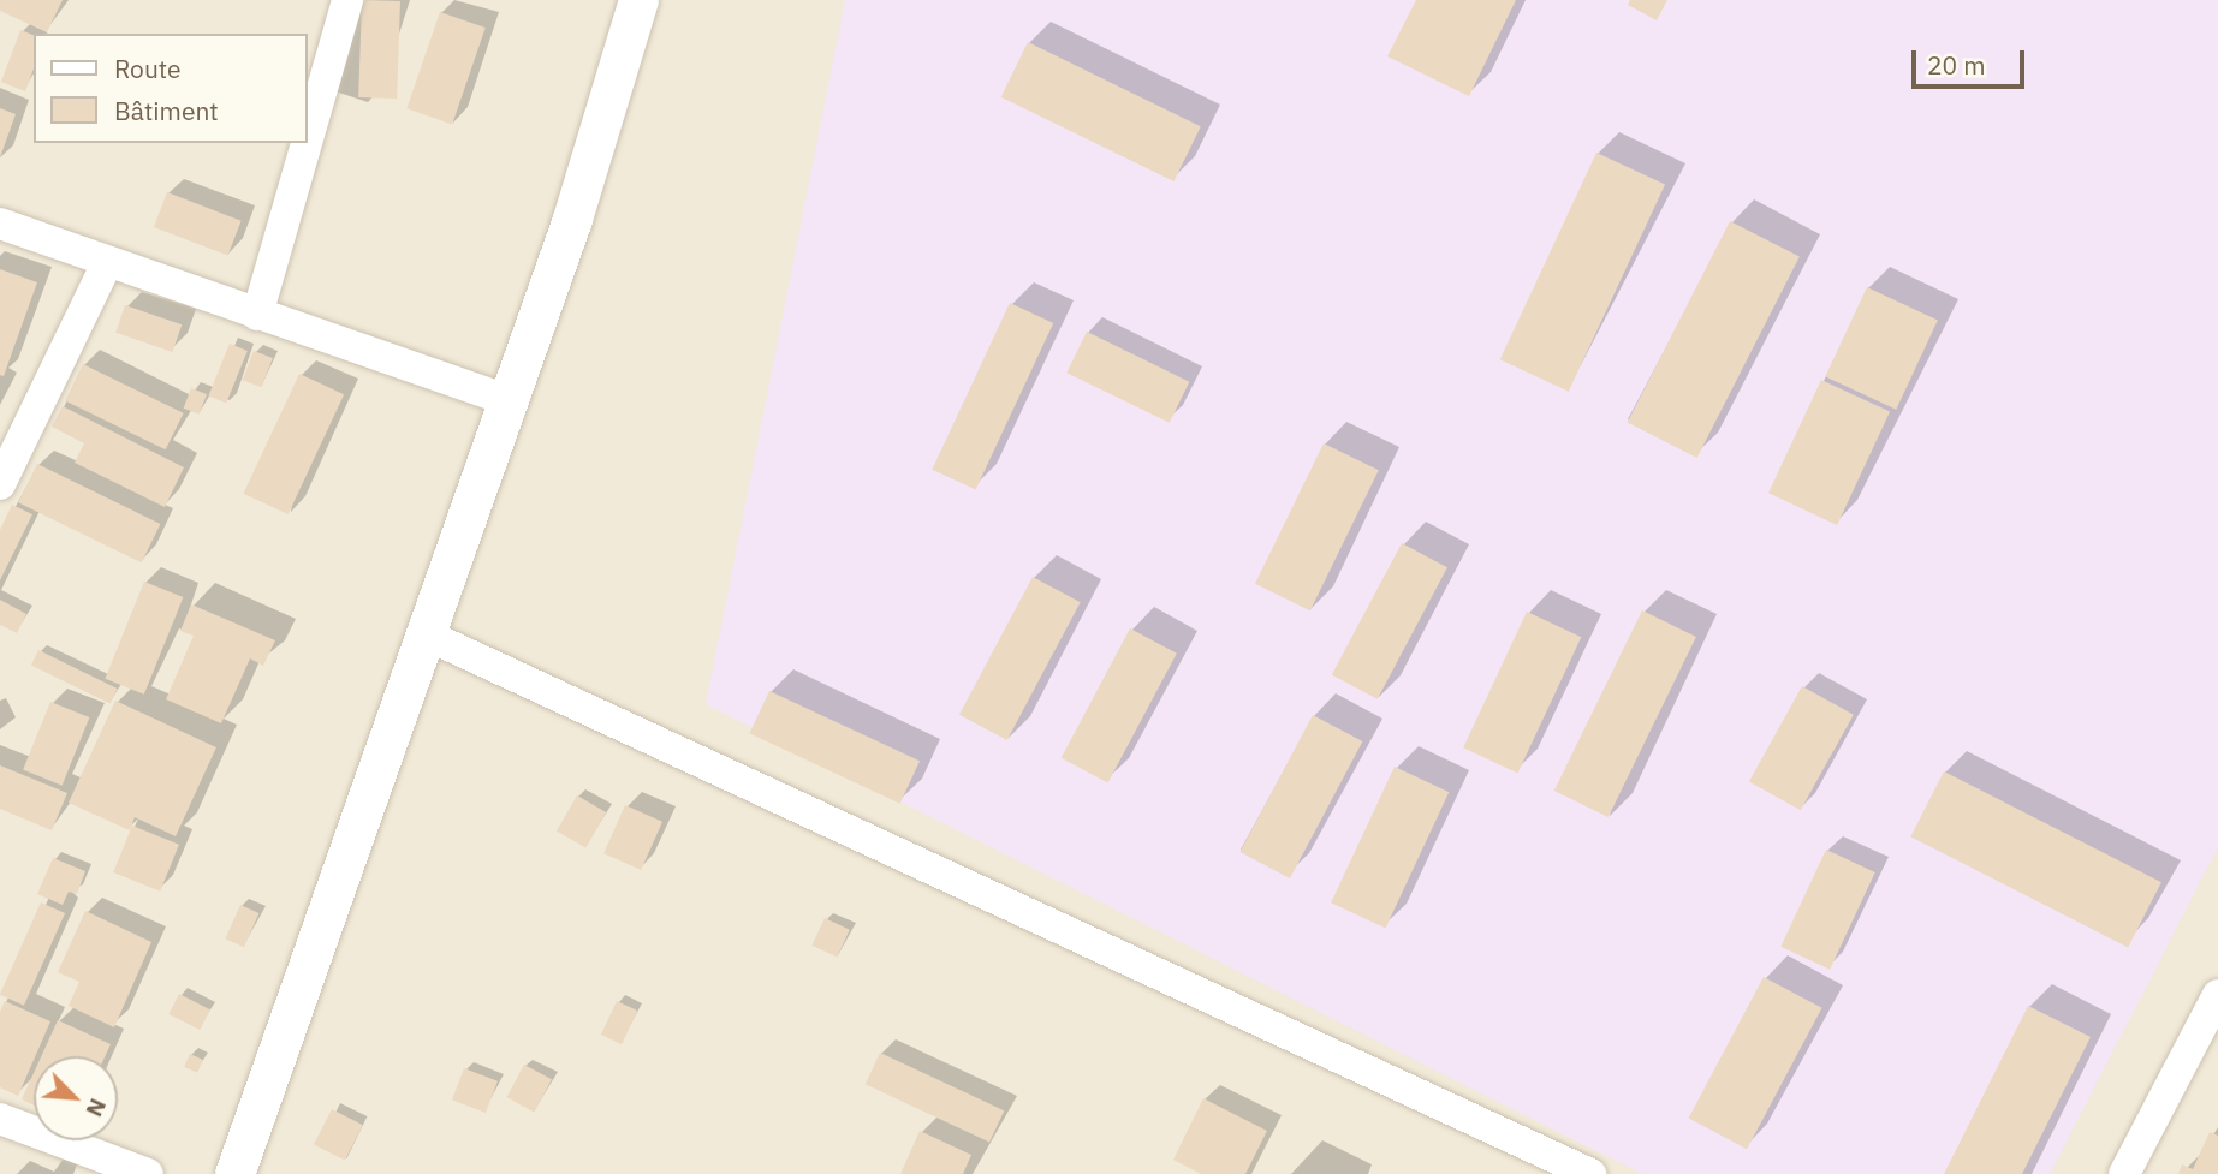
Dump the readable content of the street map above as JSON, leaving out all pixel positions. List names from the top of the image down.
{
  "legend": ["Route", "Bâtiment"],
  "scale_bar": "20 m",
  "north": "bottom right"
}
